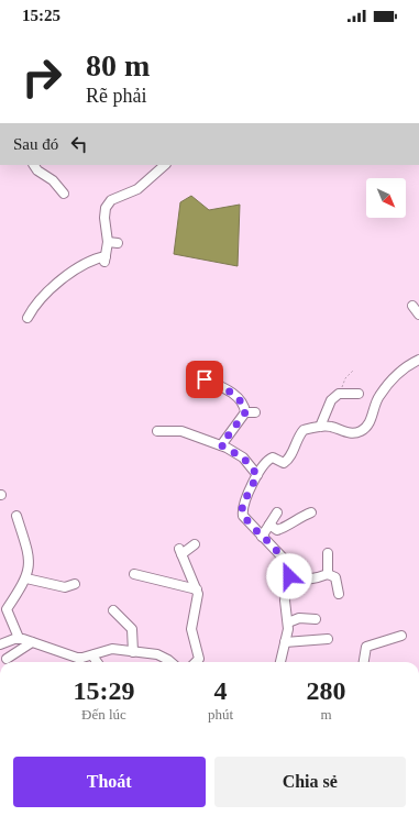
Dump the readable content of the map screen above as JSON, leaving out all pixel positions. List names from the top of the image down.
{
  "north": "bottom right",
  "page": {
    "status": "15:25",
    "turn": ["80 m", "Rẽ phải"],
    "then": "Sau đó",
    "eta": [
      "15:29",
      "Đến lúc",
      "4",
      "phút",
      "280",
      "m"
    ],
    "buttons": ["Thoát", "Chia sẻ"]
  }
}
